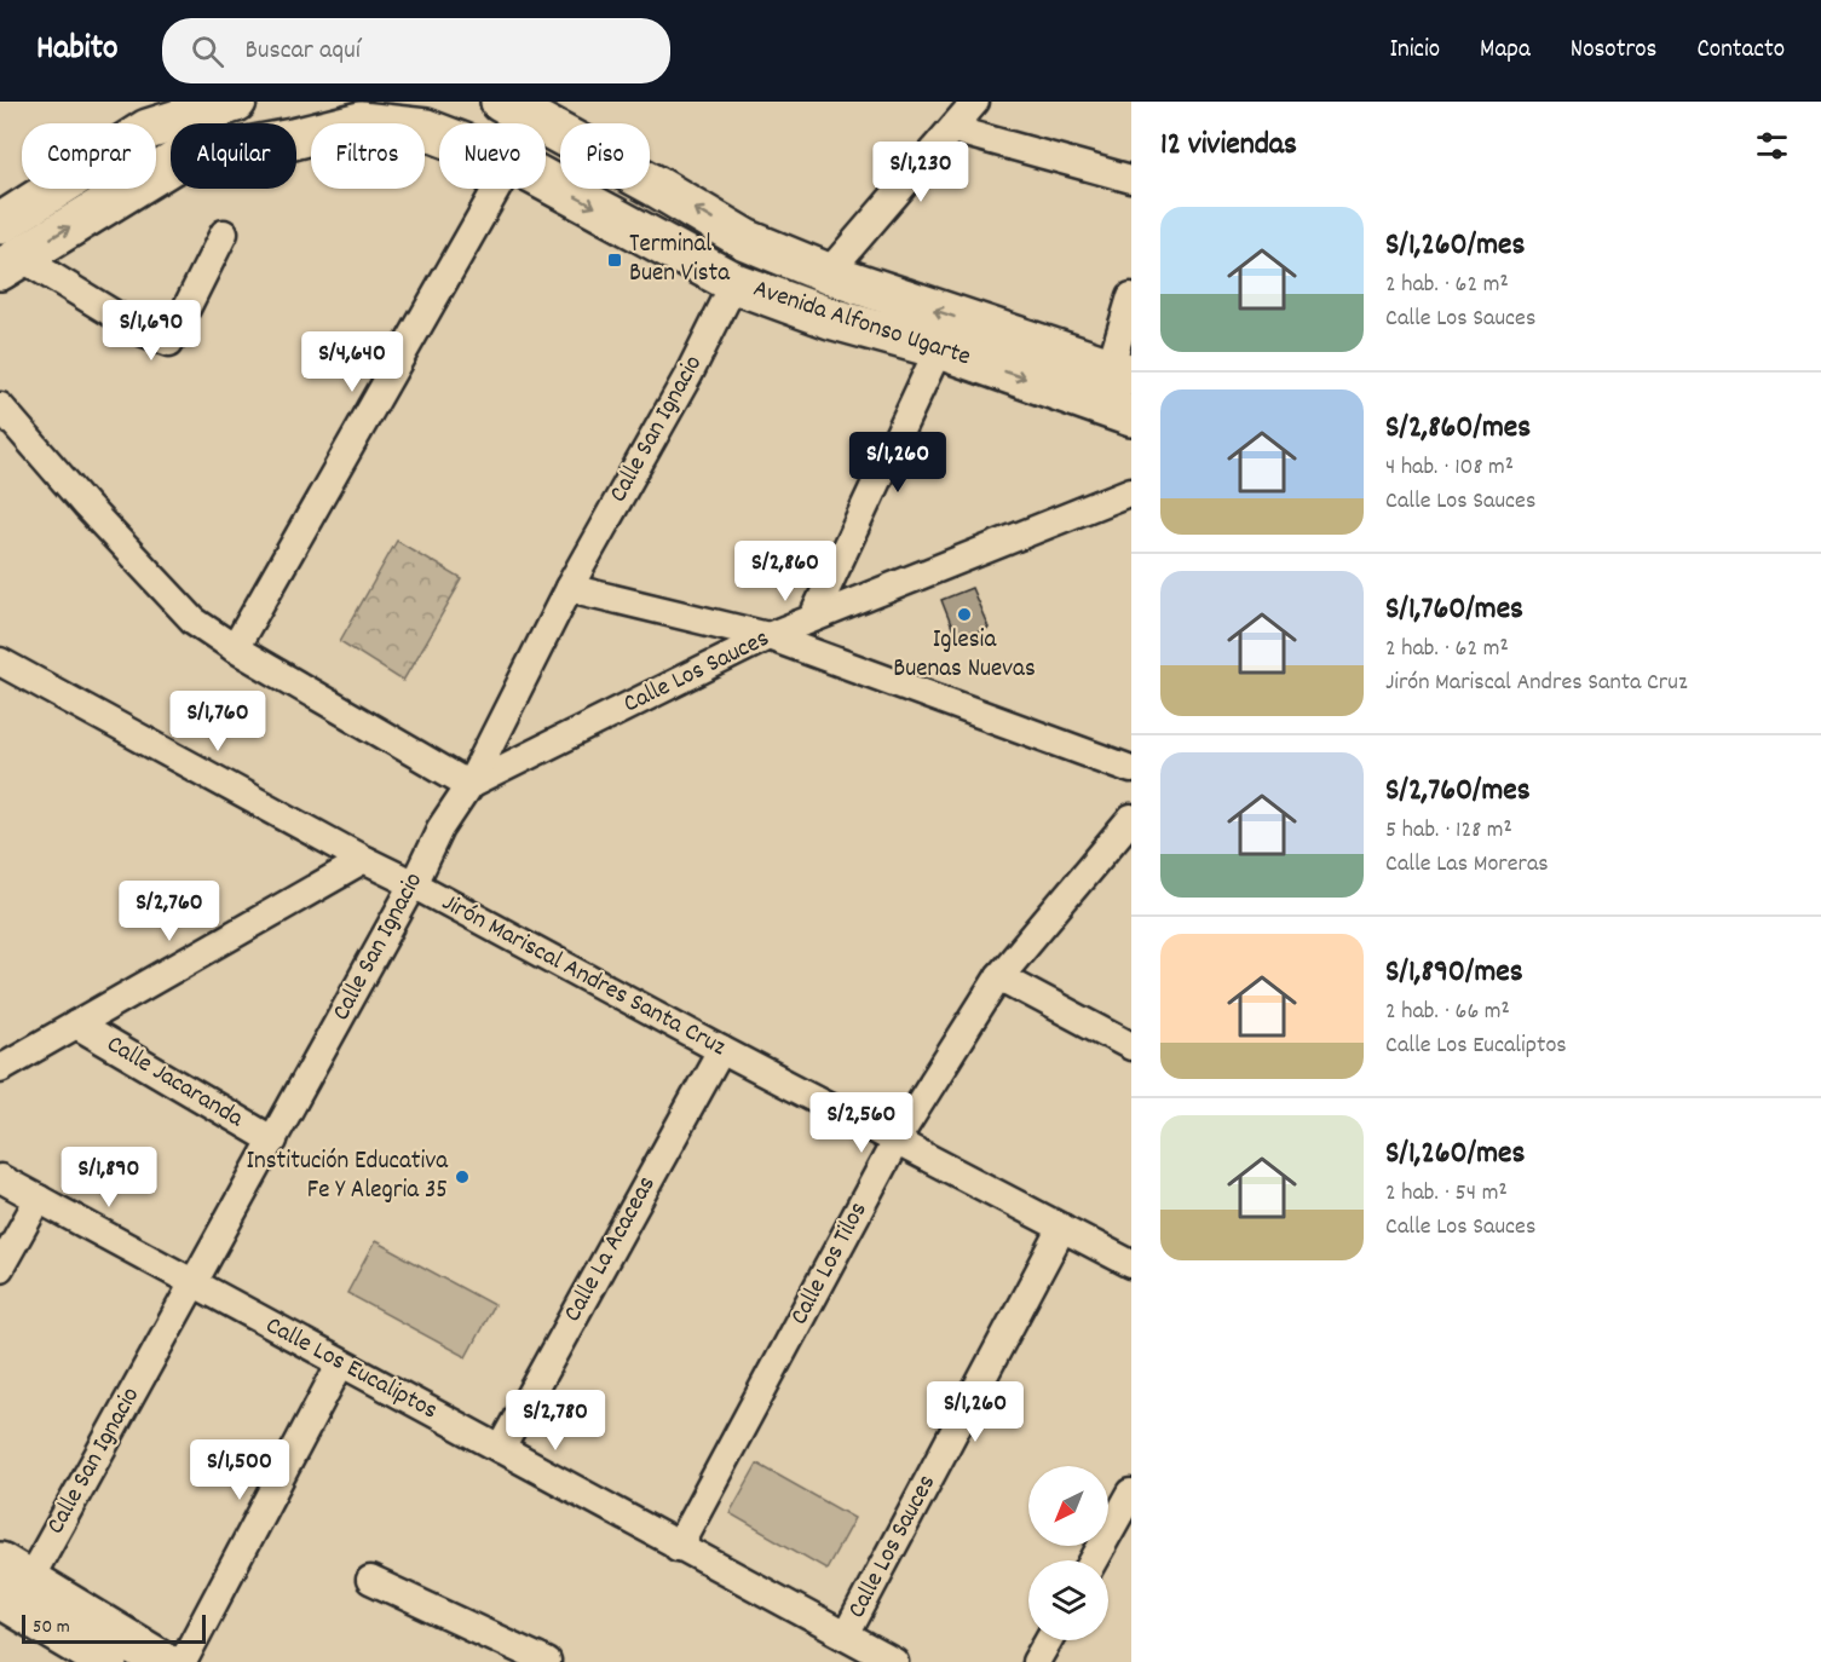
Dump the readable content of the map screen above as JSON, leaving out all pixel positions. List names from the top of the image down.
{
  "streets": {
    "main road": ["Avenida Alfonso Ugarte"],
    "street": [
      "Calle San Ignacio",
      "Calle Los Sauces",
      "Jirón Mariscal Andres Santa Cruz",
      "Calle Jacaranda",
      "Calle La Acaceas",
      "Calle Los Tilos",
      "Calle Los Eucaliptos"
    ]
  },
  "crossings": [
    ["Avenida Alfonso Ugarte", "Calle San Ignacio"],
    ["Calle San Ignacio", "Calle Los Sauces"],
    ["Calle San Ignacio", "Jirón Mariscal Andres Santa Cruz"],
    ["Calle San Ignacio", "Calle Jacaranda"],
    ["Calle San Ignacio", "Calle Los Eucaliptos"],
    ["Calle Los Sauces", "Jirón Mariscal Andres Santa Cruz"],
    ["Calle Los Sauces", "Calle Los Eucaliptos"],
    ["Jirón Mariscal Andres Santa Cruz", "Calle La Acaceas"],
    ["Jirón Mariscal Andres Santa Cruz", "Calle Los Tilos"],
    ["Calle La Acaceas", "Calle Los Eucaliptos"],
    ["Calle Los Tilos", "Calle Los Eucaliptos"]
  ],
  "places": {
    "transit": ["Terminal Buen Vista"],
    "other": ["Iglesia Buenas Nuevas", "Institución Educativa Fe Y Alegria 35"]
  },
  "scale_bar": "50 m",
  "north": "bottom left",
  "page": {
    "header": "Habito",
    "search": "Buscar aquí",
    "nav": [
      "Inicio",
      "Mapa",
      "Nosotros",
      "Contacto"
    ],
    "heading": "12 viviendas",
    "chip": [
      "Comprar",
      "Alquilar",
      "Filtros",
      "Nuevo",
      "Piso"
    ],
    "price": [
      "S/1,230",
      "S/1,690",
      "S/4,640",
      "S/1,260",
      "S/2,860",
      "S/1,760",
      "S/2,760",
      "S/2,560",
      "S/1,890",
      "S/1,260",
      "S/2,780",
      "S/1,500"
    ],
    "list": [
      {
        "name": "S/1,260/mes",
        "note": "2 hab. · 62 m² · Calle Los Sauces"
      },
      {
        "name": "S/2,860/mes",
        "note": "4 hab. · 108 m² · Calle Los Sauces"
      },
      {
        "name": "S/1,760/mes",
        "note": "2 hab. · 62 m² · Jirón Mariscal Andres Santa Cruz"
      },
      {
        "name": "S/2,760/mes",
        "note": "5 hab. · 128 m² · Calle Las Moreras"
      },
      {
        "name": "S/1,890/mes",
        "note": "2 hab. · 66 m² · Calle Los Eucaliptos"
      },
      {
        "name": "S/1,260/mes",
        "note": "2 hab. · 54 m² · Calle Los Sauces"
      }
    ],
    "scale": "50 m"
  }
}
